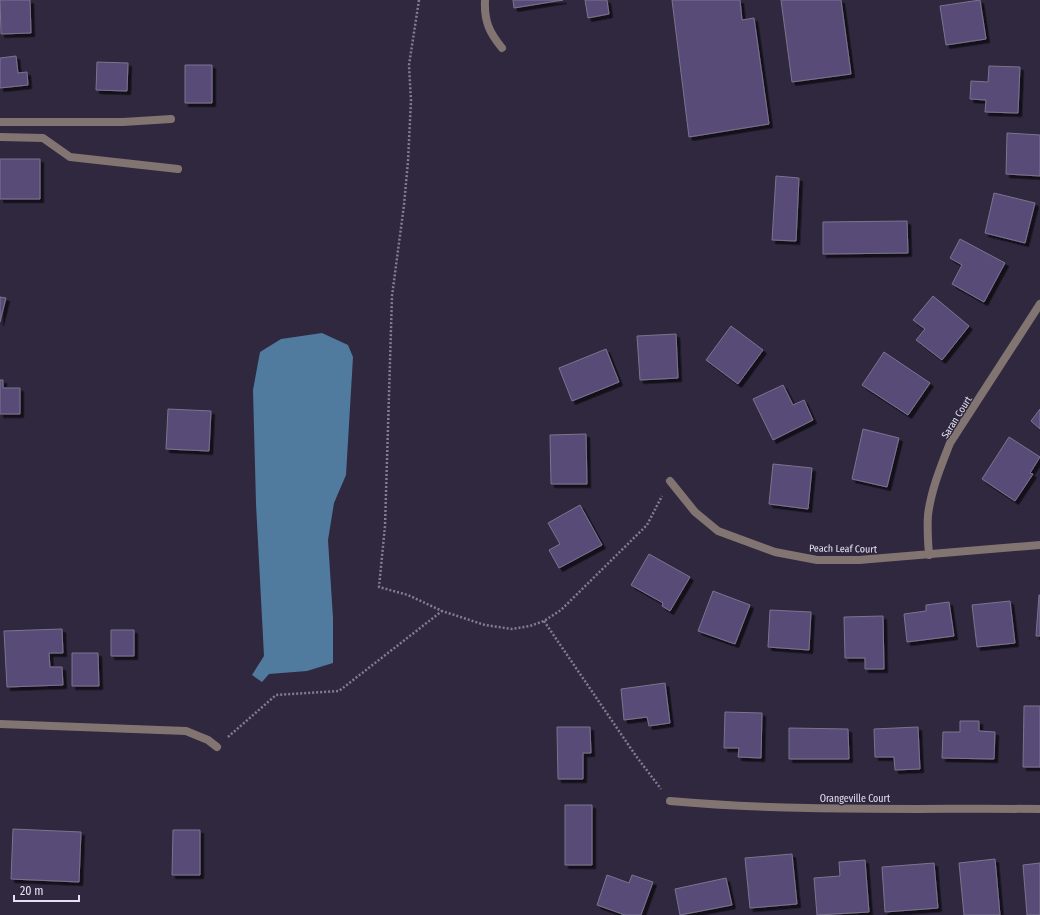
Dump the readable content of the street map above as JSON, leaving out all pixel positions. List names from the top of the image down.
{
  "streets": {
    "street": ["Saran Court", "Peach Leaf Court", "Orangeville Court"]
  },
  "crossings": [
    ["Saran Court", "Peach Leaf Court"]
  ],
  "scale_bar": "20 m"
}
